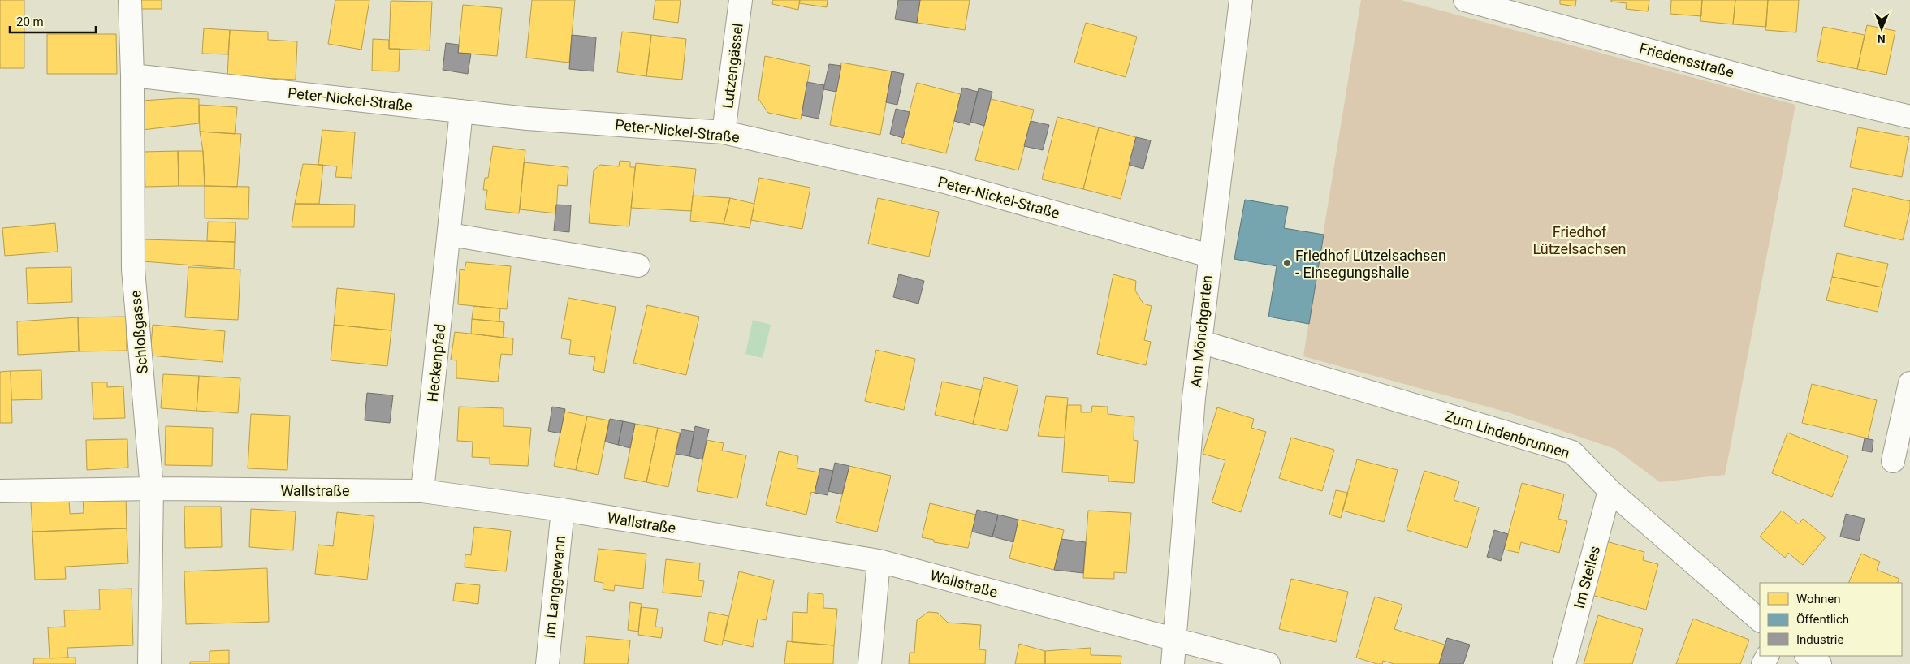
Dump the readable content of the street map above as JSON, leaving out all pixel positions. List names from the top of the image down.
{
  "streets": {
    "street": [
      "Friedensstraße",
      "Lutzengässel",
      "Peter-Nickel-Straße",
      "Am Mönchgarten",
      "Schloßgasse",
      "Heckenpfad",
      "Zum Lindenbrunnen",
      "Wallstraße",
      "Im Steiles",
      "Im Langgewann"
    ]
  },
  "crossings": [
    ["Lutzengässel", "Peter-Nickel-Straße"],
    ["Peter-Nickel-Straße", "Am Mönchgarten"],
    ["Peter-Nickel-Straße", "Schloßgasse"],
    ["Peter-Nickel-Straße", "Heckenpfad"],
    ["Am Mönchgarten", "Zum Lindenbrunnen"],
    ["Am Mönchgarten", "Wallstraße"],
    ["Schloßgasse", "Wallstraße"],
    ["Heckenpfad", "Wallstraße"],
    ["Zum Lindenbrunnen", "Im Steiles"],
    ["Wallstraße", "Im Langgewann"]
  ],
  "parks": ["Friedhof Lützelsachsen"],
  "places": ["Friedhof Lützelsachsen - Einsegungshalle"],
  "legend": ["Wohnen", "Öffentlich", "Industrie"],
  "scale_bar": "20 m",
  "north": "bottom"
}
